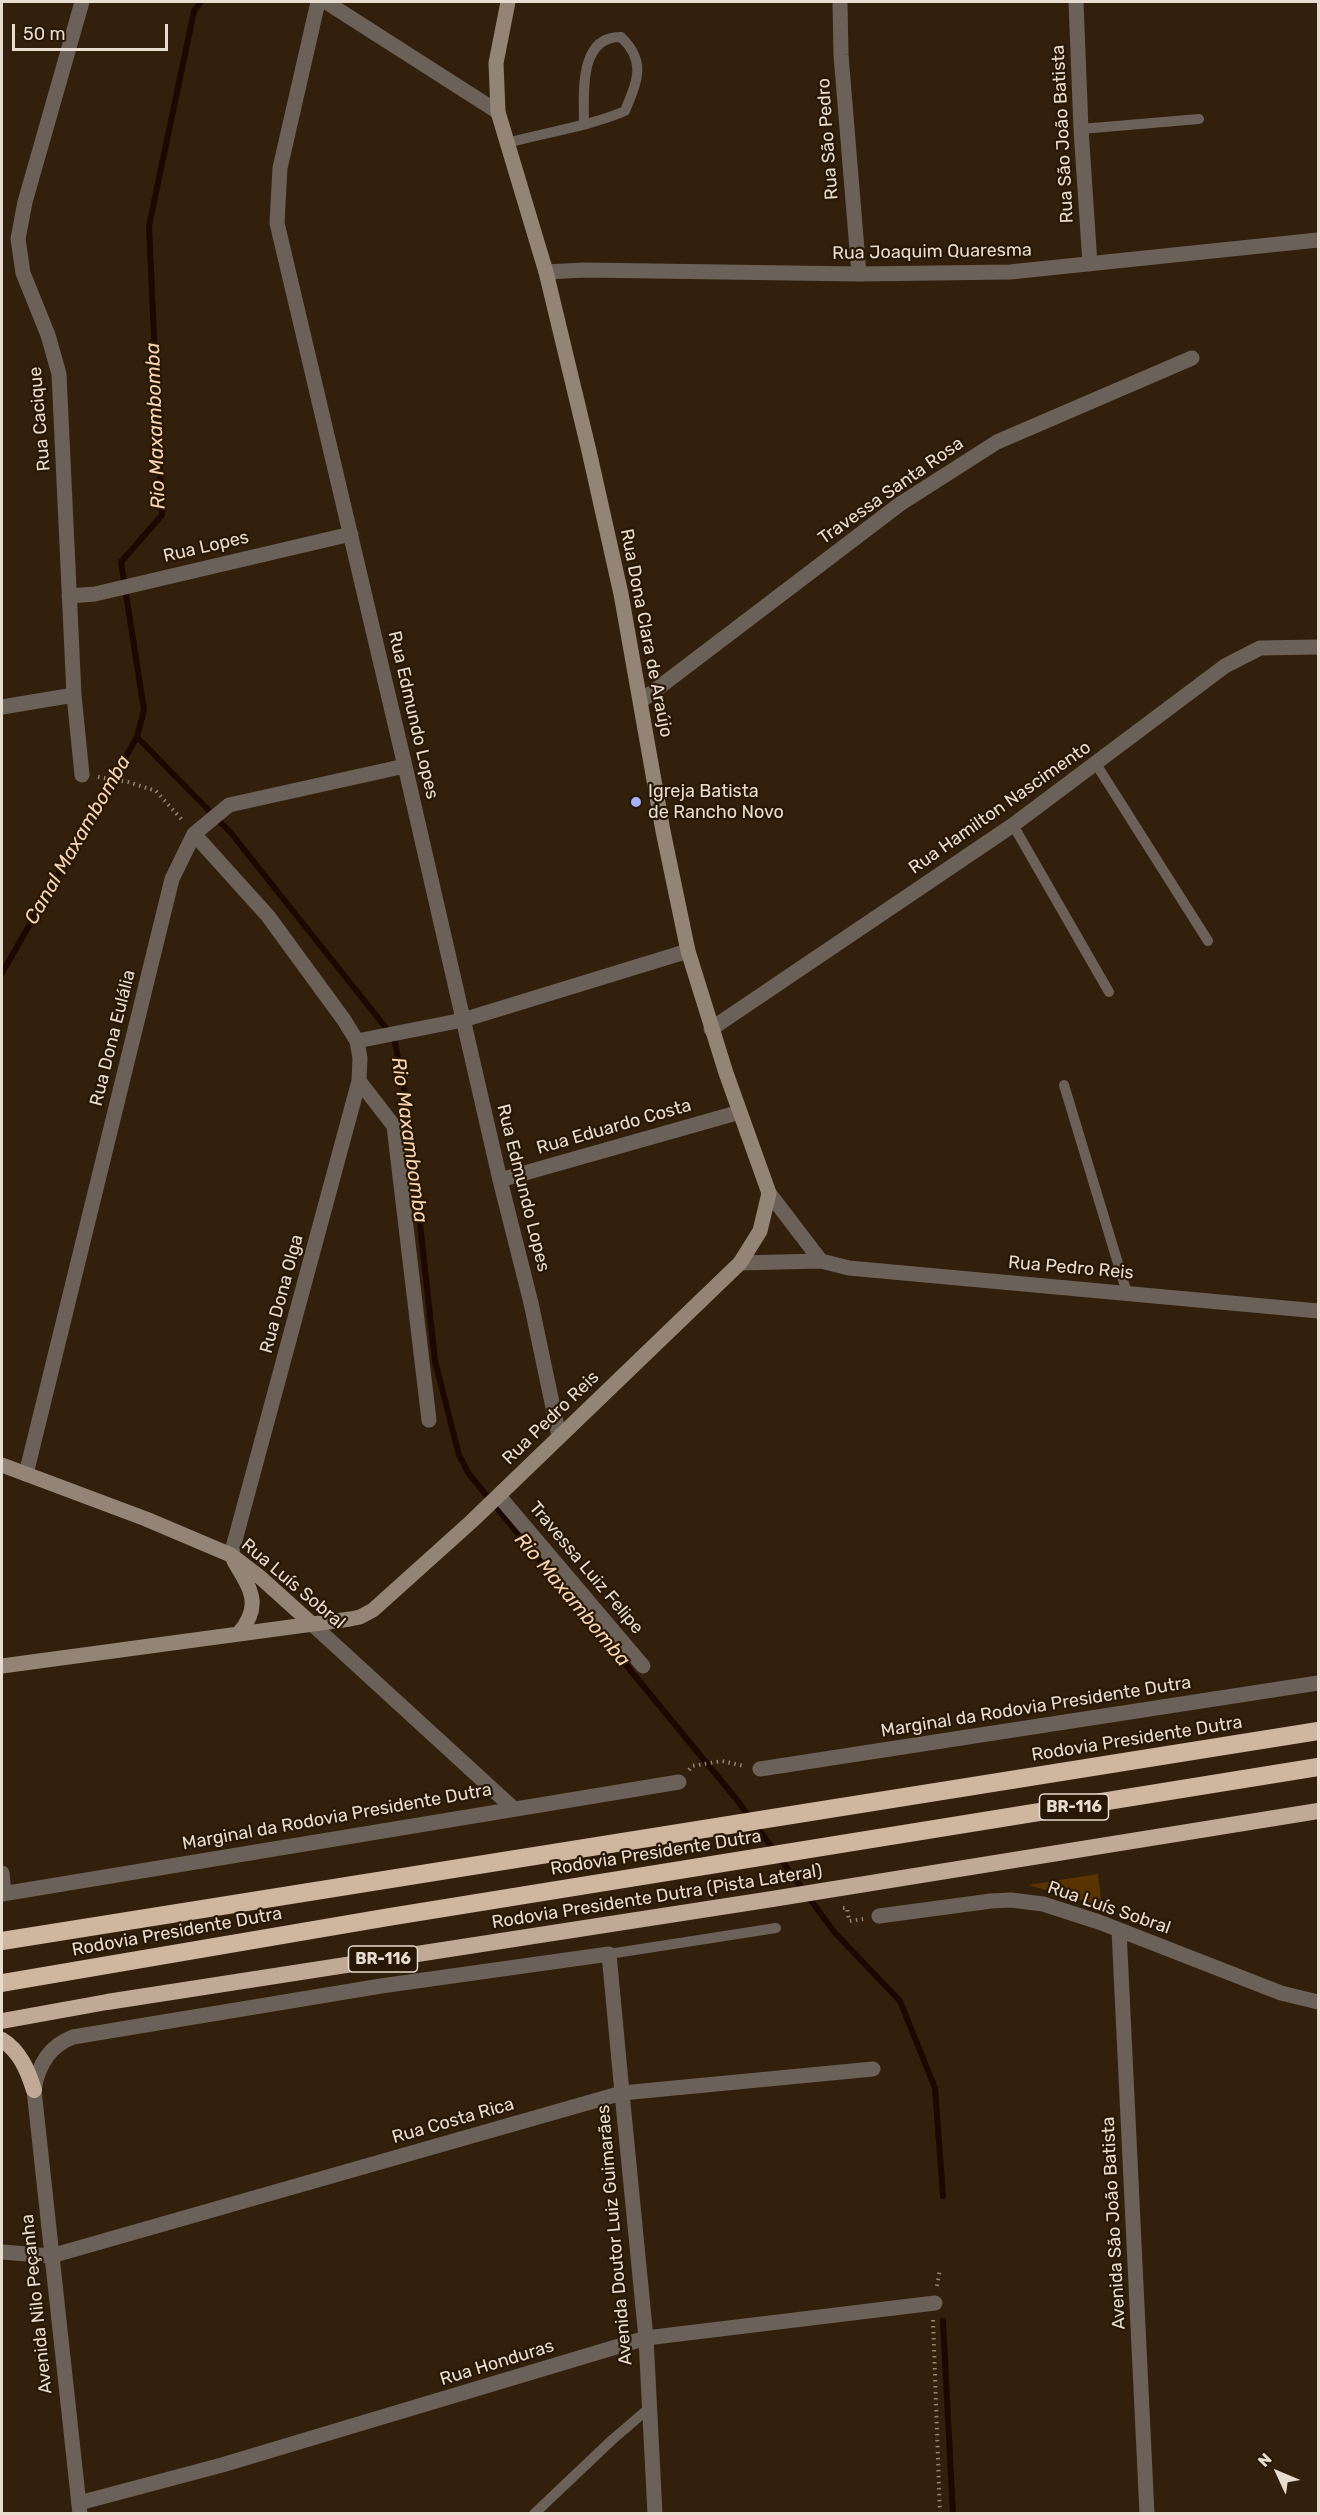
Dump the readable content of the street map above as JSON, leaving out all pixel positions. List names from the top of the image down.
{
  "streets": {
    "highway": ["Rodovia Presidente Dutra", "BR-116", "Rodovia Presidente Dutra (Pista Lateral)"],
    "main road": ["Rua Dona Clara de Araújo", "Rua Pedro Reis", "Rua Luís Sobral"],
    "street": [
      "Rua São João Batista",
      "Rua São Pedro",
      "Rua Joaquim Quaresma",
      "Rua Cacique",
      "Travessa Santa Rosa",
      "Rua Lopes",
      "Rua Edmundo Lopes",
      "Rua Hamilton Nascimento",
      "Rua Dona Eulália",
      "Rua Eduardo Costa",
      "Rua Dona Olga",
      "Travessa Luiz Felipe",
      "Marginal da Rodovia Presidente Dutra",
      "Rua Costa Rica",
      "Avenida São João Batista",
      "Avenida Doutor Luiz Guimarães",
      "Avenida Nilo Peçanha",
      "Rua Honduras"
    ]
  },
  "crossings": [
    ["Rua São João Batista", "Rua Joaquim Quaresma"],
    ["Rua São Pedro", "Rua Joaquim Quaresma"],
    ["Rua Joaquim Quaresma", "Rua Dona Clara de Araújo"],
    ["Rua Cacique", "Rua Lopes"],
    ["Travessa Santa Rosa", "Rua Dona Clara de Araújo"],
    ["Rua Lopes", "Rua Edmundo Lopes"],
    ["Rua Dona Clara de Araújo", "Rua Hamilton Nascimento"],
    ["Rua Dona Clara de Araújo", "Rua Eduardo Costa"],
    ["Rua Edmundo Lopes", "Rua Dona Eulália"],
    ["Rua Edmundo Lopes", "Rua Eduardo Costa"],
    ["Rua Edmundo Lopes", "Rua Pedro Reis"],
    ["Rua Dona Eulália", "Rua Dona Olga"],
    ["Rua Dona Eulália", "Rua Luís Sobral"],
    ["Rua Pedro Reis", "Travessa Luiz Felipe"],
    ["Rua Pedro Reis", "Rua Luís Sobral"],
    ["Rua Dona Olga", "Rua Luís Sobral"],
    ["Rua Luís Sobral", "Marginal da Rodovia Presidente Dutra"],
    ["Rua Luís Sobral", "Avenida São João Batista"],
    ["Rua Costa Rica", "Avenida Doutor Luiz Guimarães"],
    ["Rua Costa Rica", "Avenida Nilo Peçanha"],
    ["Avenida Doutor Luiz Guimarães", "Rua Honduras"],
    ["Avenida Nilo Peçanha", "Rua Honduras"]
  ],
  "water": ["Rio Maxambomba", "Canal Maxambomba"],
  "places": ["Igreja Batista de Rancho Novo"],
  "scale_bar": "50 m",
  "north": "top left"
}
